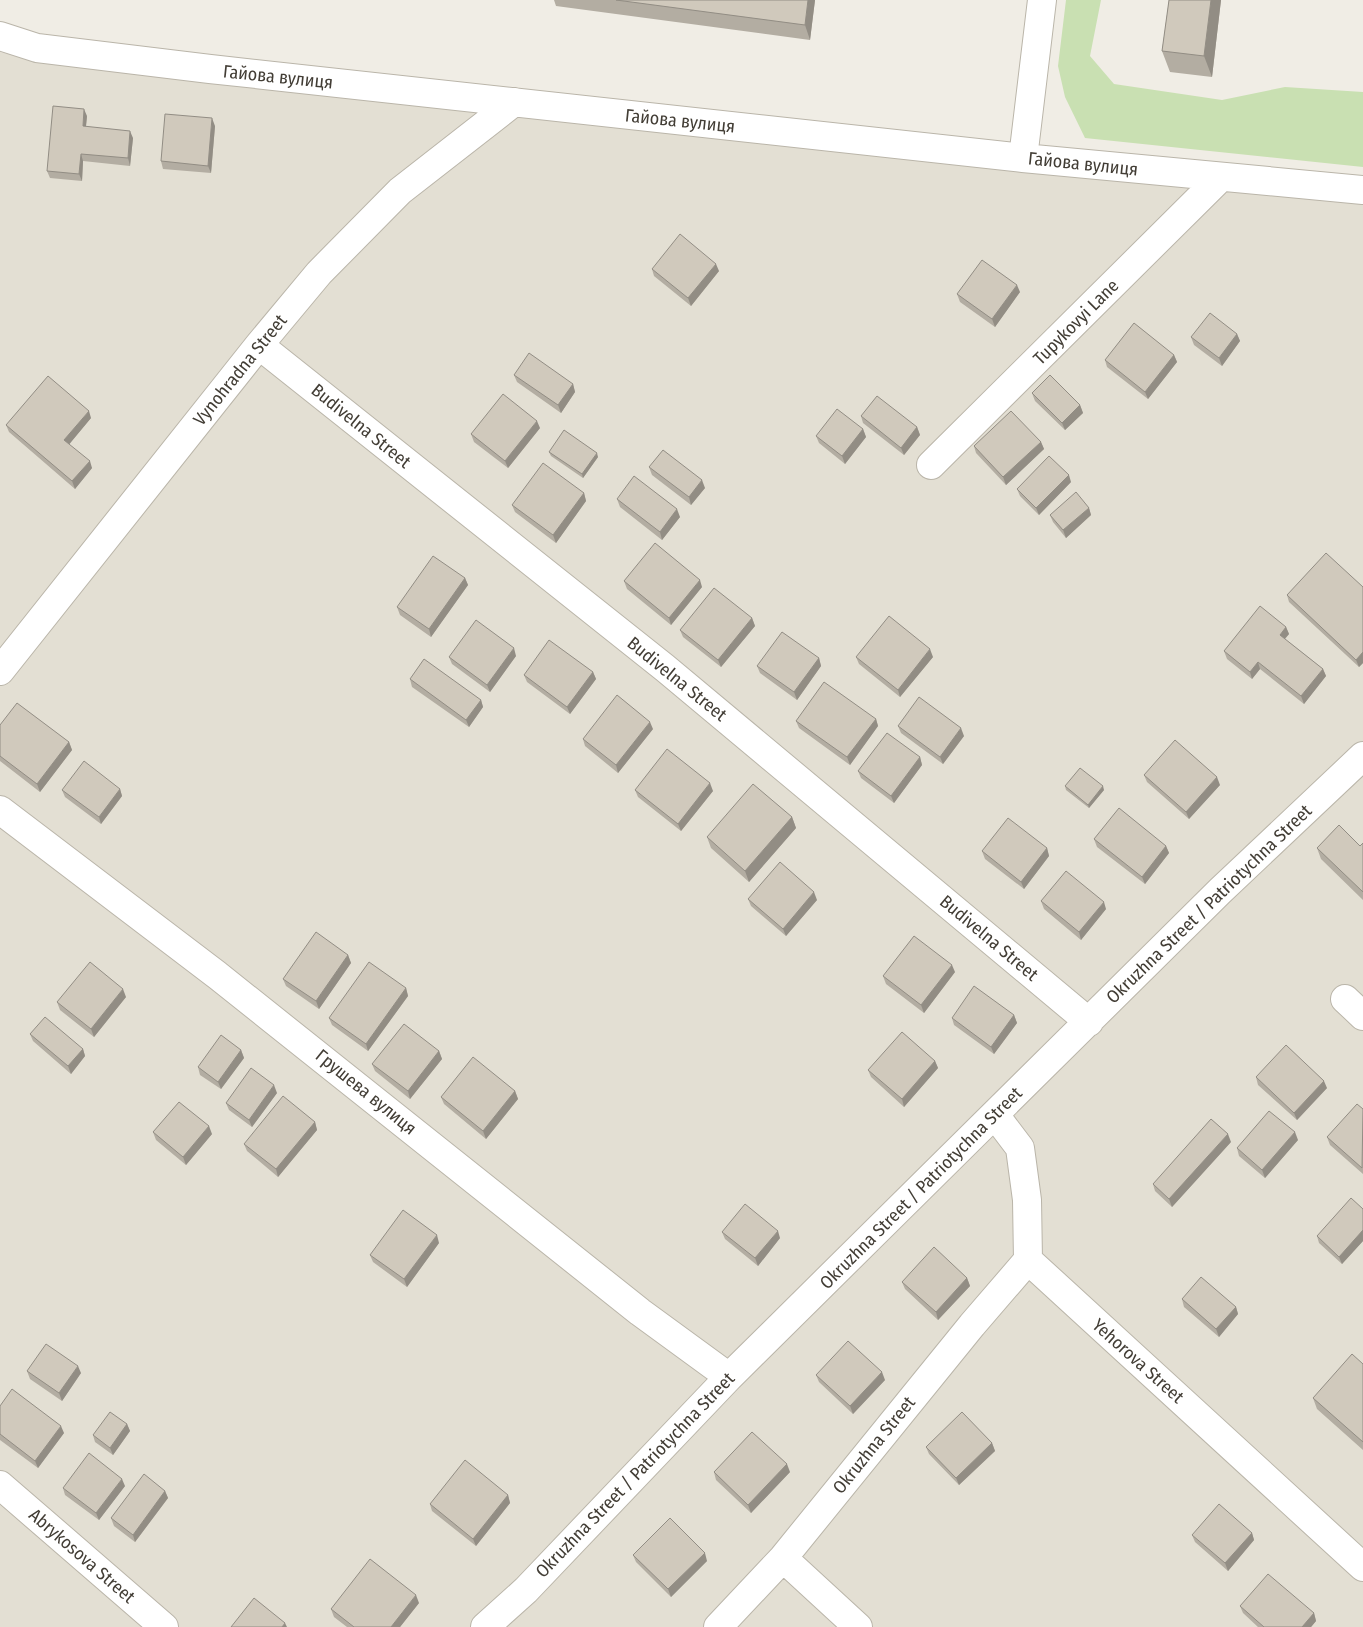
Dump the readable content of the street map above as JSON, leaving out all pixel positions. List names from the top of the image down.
{
  "streets": {
    "street": [
      "Гайова вулиця",
      "Tupykovyi Lane",
      "Vynohradna Street",
      "Budivelna Street",
      "Okruzhna Street / Patriotychna Street",
      "Грушева вулиця",
      "Yehorova Street",
      "Okruzhna Street",
      "Abrykosova Street"
    ]
  },
  "crossings": [
    ["Гайова вулиця", "Tupykovyi Lane"],
    ["Гайова вулиця", "Vynohradna Street"],
    ["Vynohradna Street", "Budivelna Street"],
    ["Budivelna Street", "Okruzhna Street / Patriotychna Street"],
    ["Okruzhna Street / Patriotychna Street", "Грушева вулиця"],
    ["Yehorova Street", "Okruzhna Street"]
  ]
}
